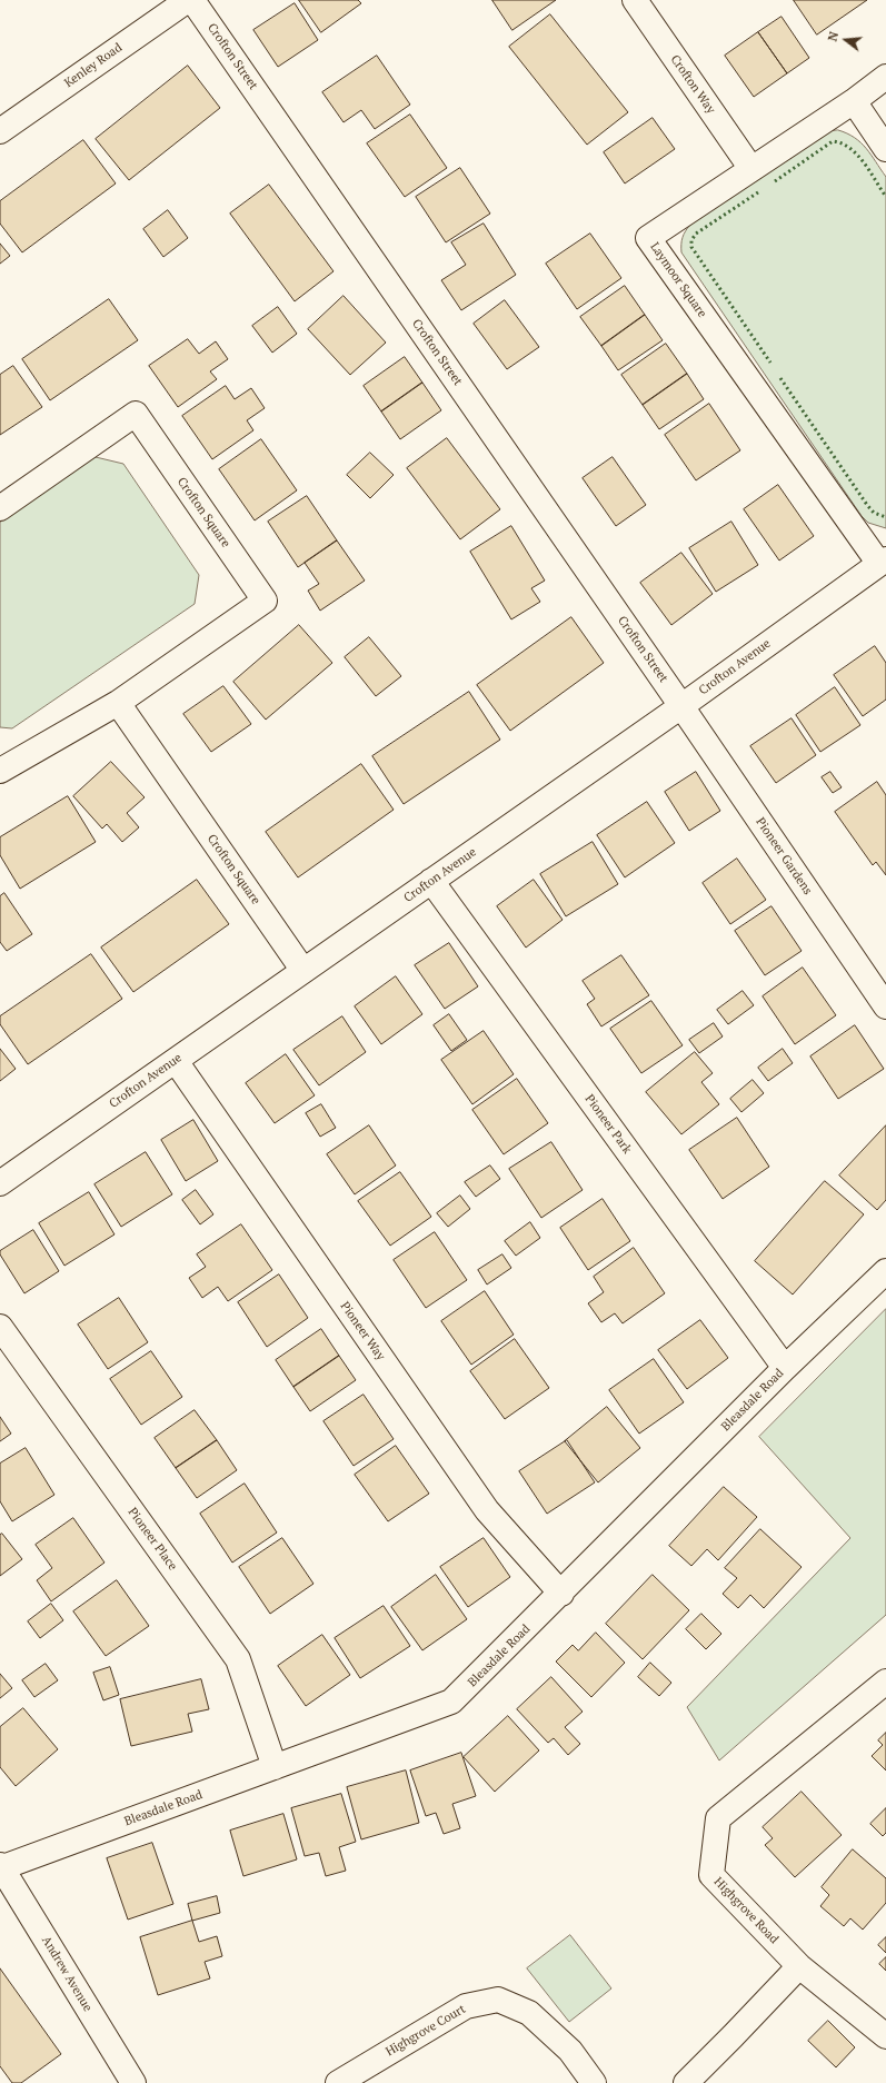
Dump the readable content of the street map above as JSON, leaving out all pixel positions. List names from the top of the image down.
{
  "streets": {
    "street": [
      "Crofton Street",
      "Kenley Road",
      "Crofton Way",
      "Laymoor Square",
      "Crofton Square",
      "Crofton Avenue",
      "Pioneer Gardens",
      "Pioneer Park",
      "Pioneer Way",
      "Bleasdale Road",
      "Pioneer Place",
      "Highgrove Road",
      "Andrew Avenue",
      "Highgrove Court"
    ]
  },
  "crossings": [
    ["Crofton Street", "Crofton Avenue"],
    ["Crofton Street", "Pioneer Gardens"],
    ["Crofton Way", "Laymoor Square"],
    ["Laymoor Square", "Crofton Avenue"],
    ["Crofton Square", "Crofton Avenue"],
    ["Crofton Avenue", "Pioneer Gardens"],
    ["Crofton Avenue", "Pioneer Park"],
    ["Crofton Avenue", "Pioneer Way"],
    ["Pioneer Park", "Bleasdale Road"],
    ["Pioneer Way", "Bleasdale Road"],
    ["Bleasdale Road", "Pioneer Place"],
    ["Bleasdale Road", "Andrew Avenue"]
  ],
  "north": "left"
}
